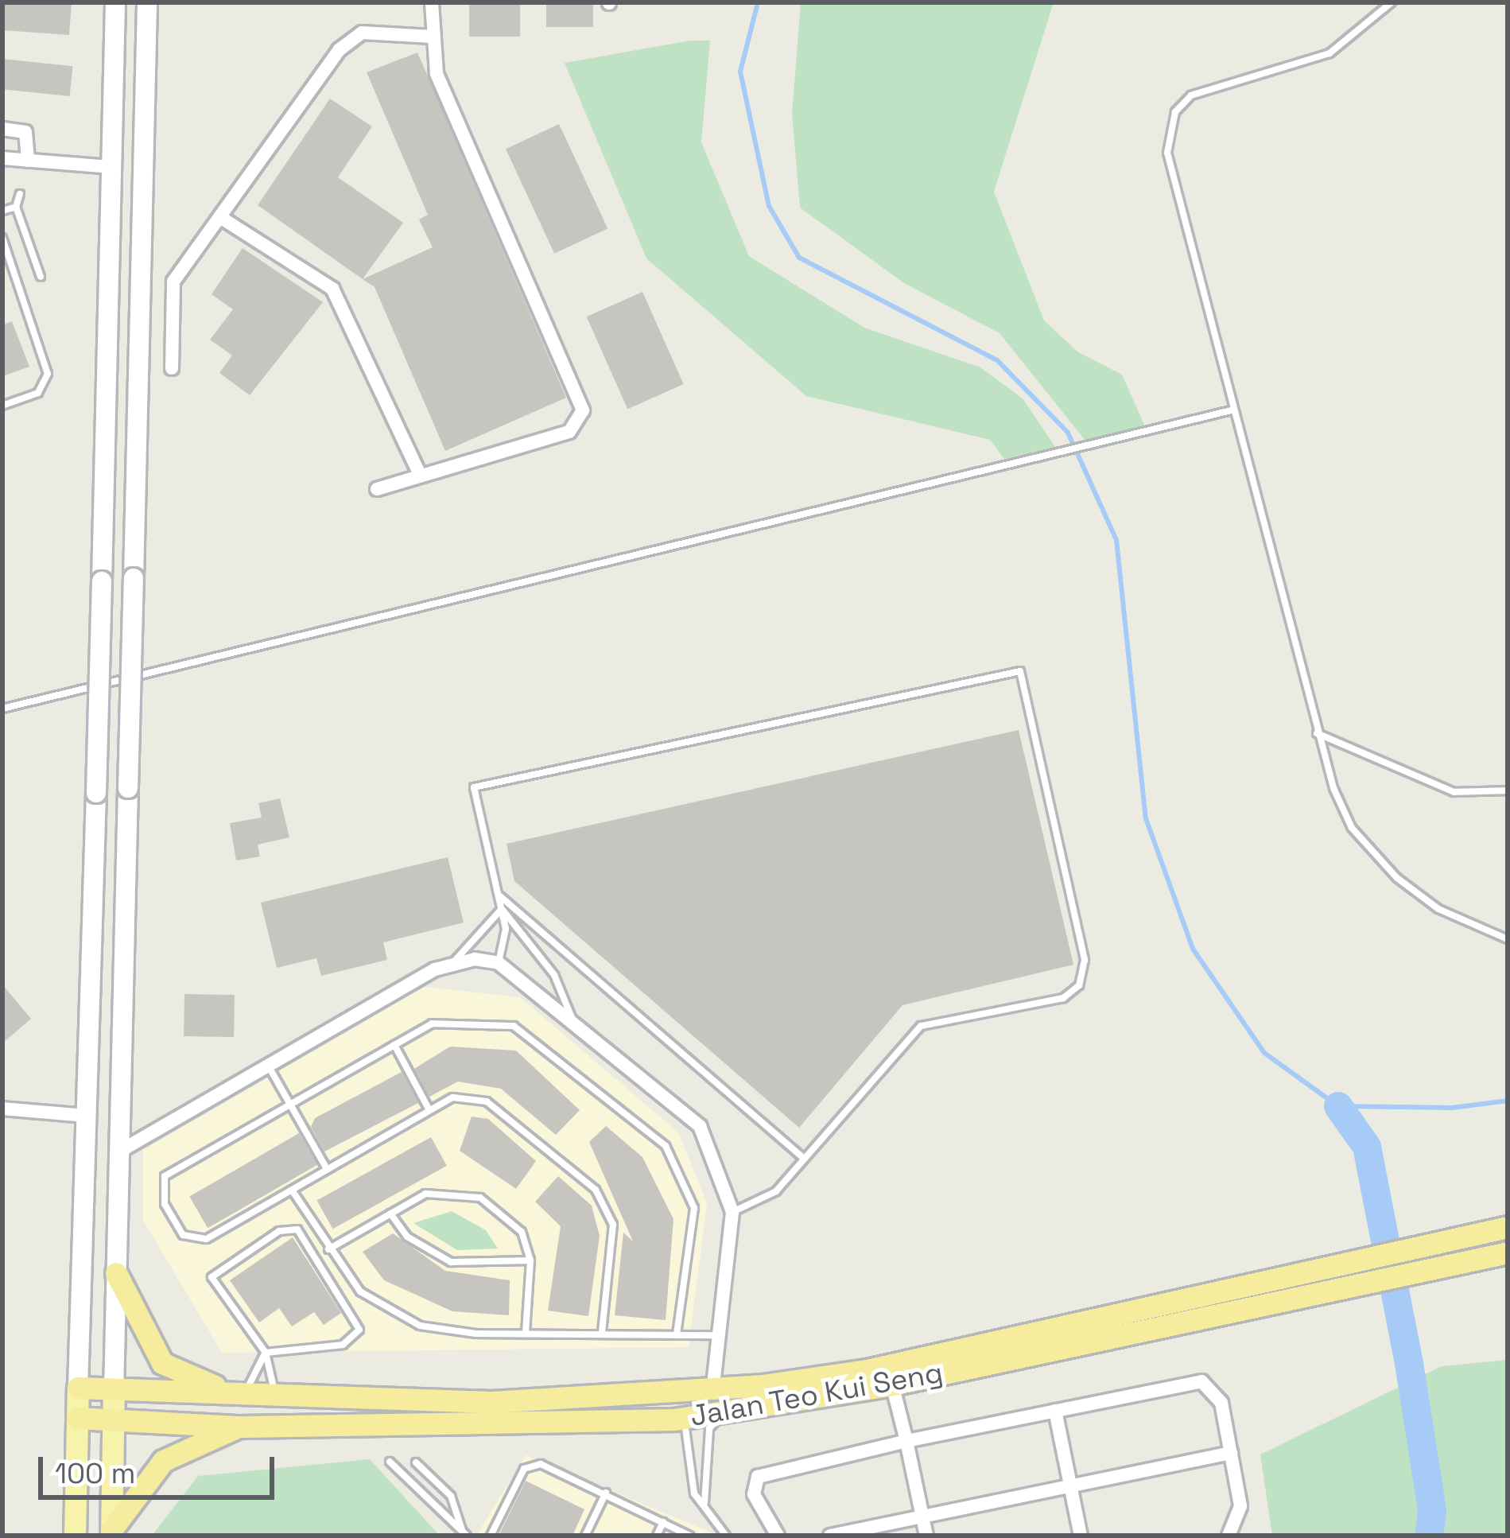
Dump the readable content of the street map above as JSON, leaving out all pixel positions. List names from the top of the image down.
{
  "streets": {
    "highway": ["Jalan Teo Kui Seng"]
  },
  "scale_bar": "100 m"
}
